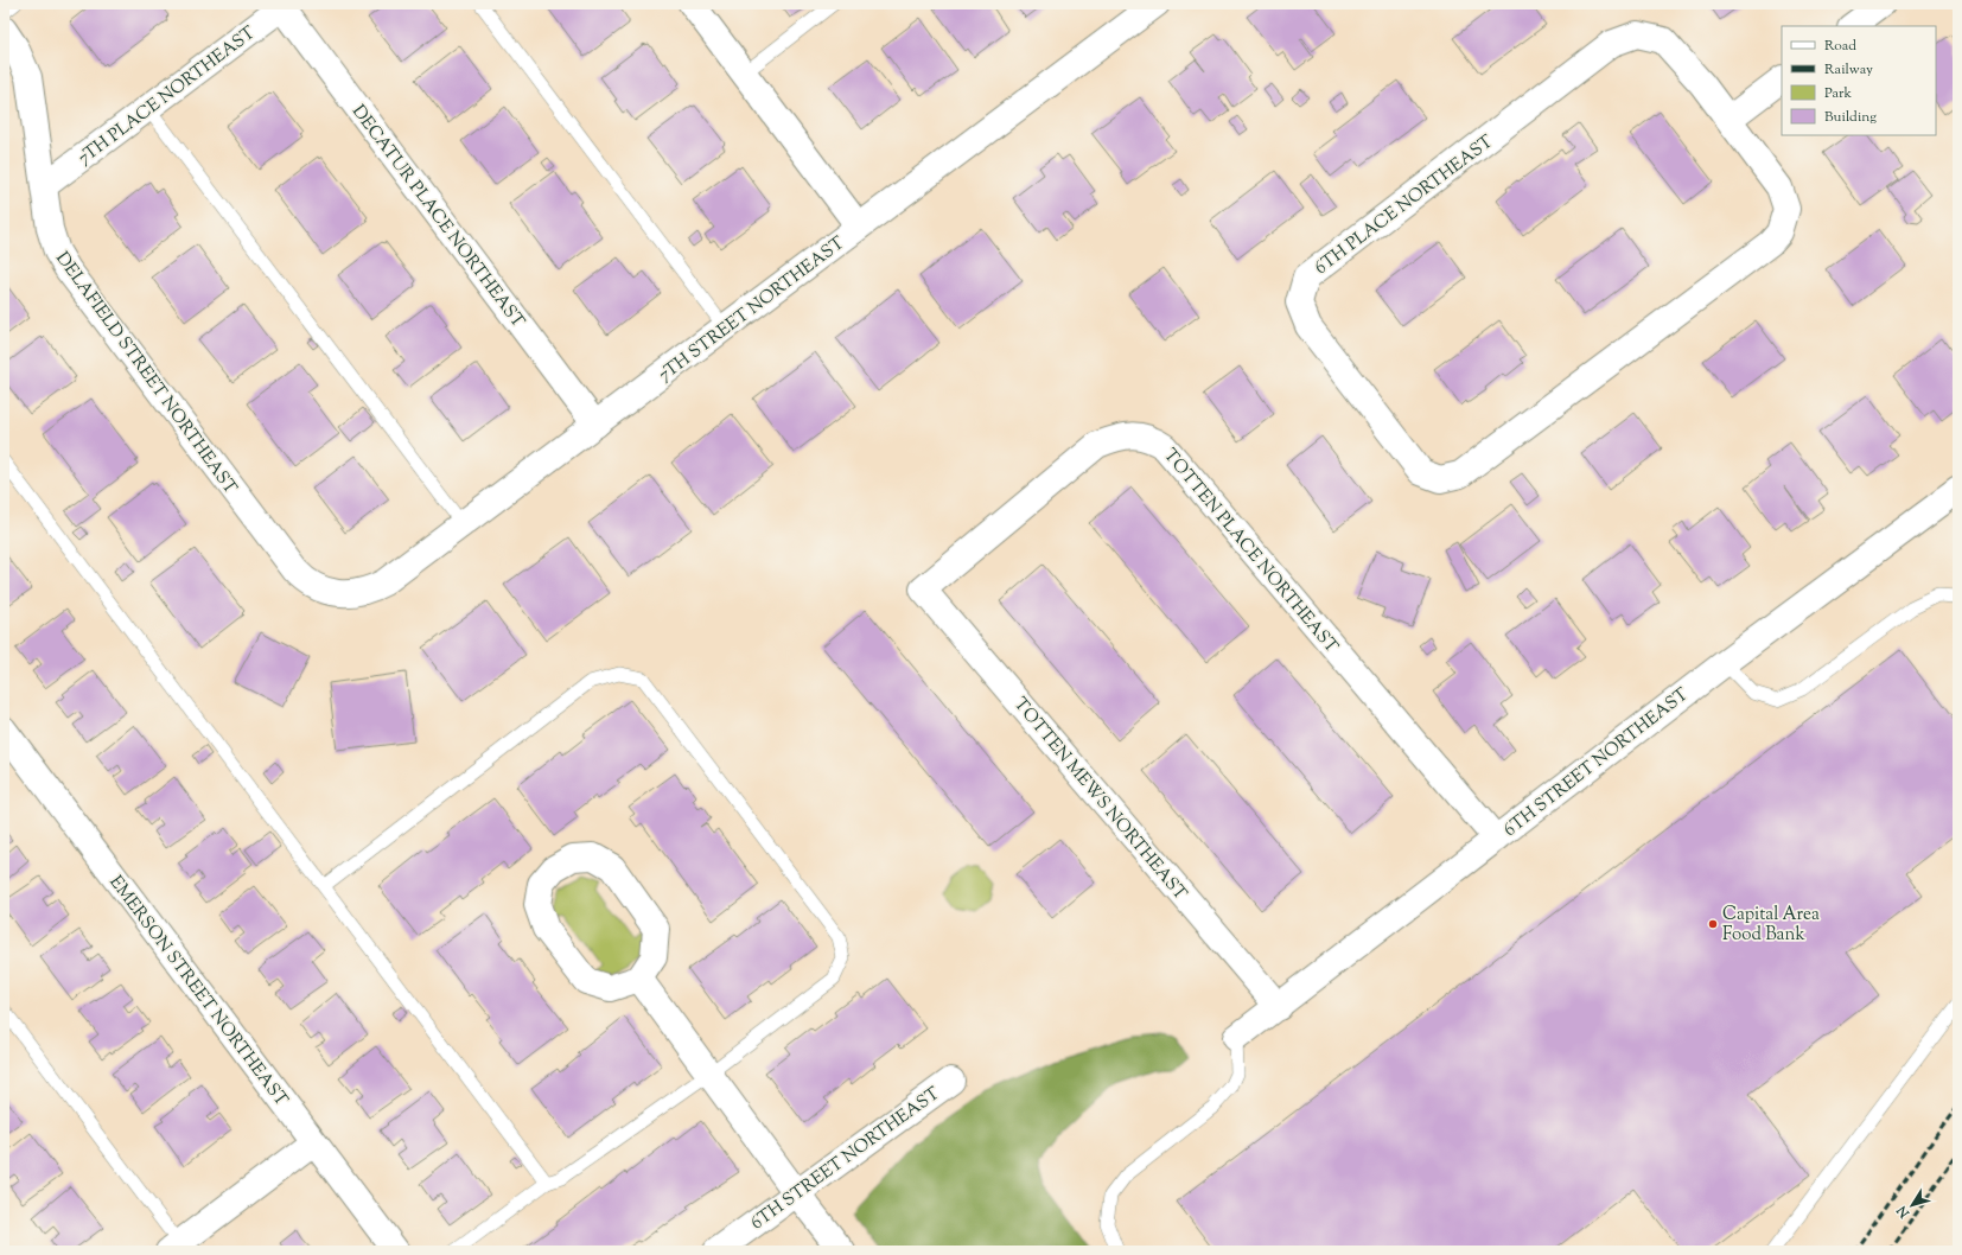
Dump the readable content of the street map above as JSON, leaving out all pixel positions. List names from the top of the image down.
{
  "streets": {
    "street": [
      "7TH PLACE NORTHEAST",
      "6TH PLACE NORTHEAST",
      "DECATUR PLACE NORTHEAST",
      "7TH STREET NORTHEAST",
      "DELAFIELD STREET NORTHEAST",
      "TOTTEN PLACE NORTHEAST",
      "6TH STREET NORTHEAST",
      "TOTTEN MEWS NORTHEAST",
      "EMERSON STREET NORTHEAST"
    ]
  },
  "crossings": [
    ["7TH PLACE NORTHEAST", "DECATUR PLACE NORTHEAST"],
    ["7TH PLACE NORTHEAST", "DELAFIELD STREET NORTHEAST"],
    ["DECATUR PLACE NORTHEAST", "7TH STREET NORTHEAST"],
    ["7TH STREET NORTHEAST", "DELAFIELD STREET NORTHEAST"],
    ["TOTTEN PLACE NORTHEAST", "6TH STREET NORTHEAST"],
    ["TOTTEN PLACE NORTHEAST", "TOTTEN MEWS NORTHEAST"],
    ["6TH STREET NORTHEAST", "TOTTEN MEWS NORTHEAST"]
  ],
  "places": ["Capital Area Food Bank"],
  "legend": [
    "Road",
    "Railway",
    "Park",
    "Building"
  ],
  "north": "bottom left"
}
